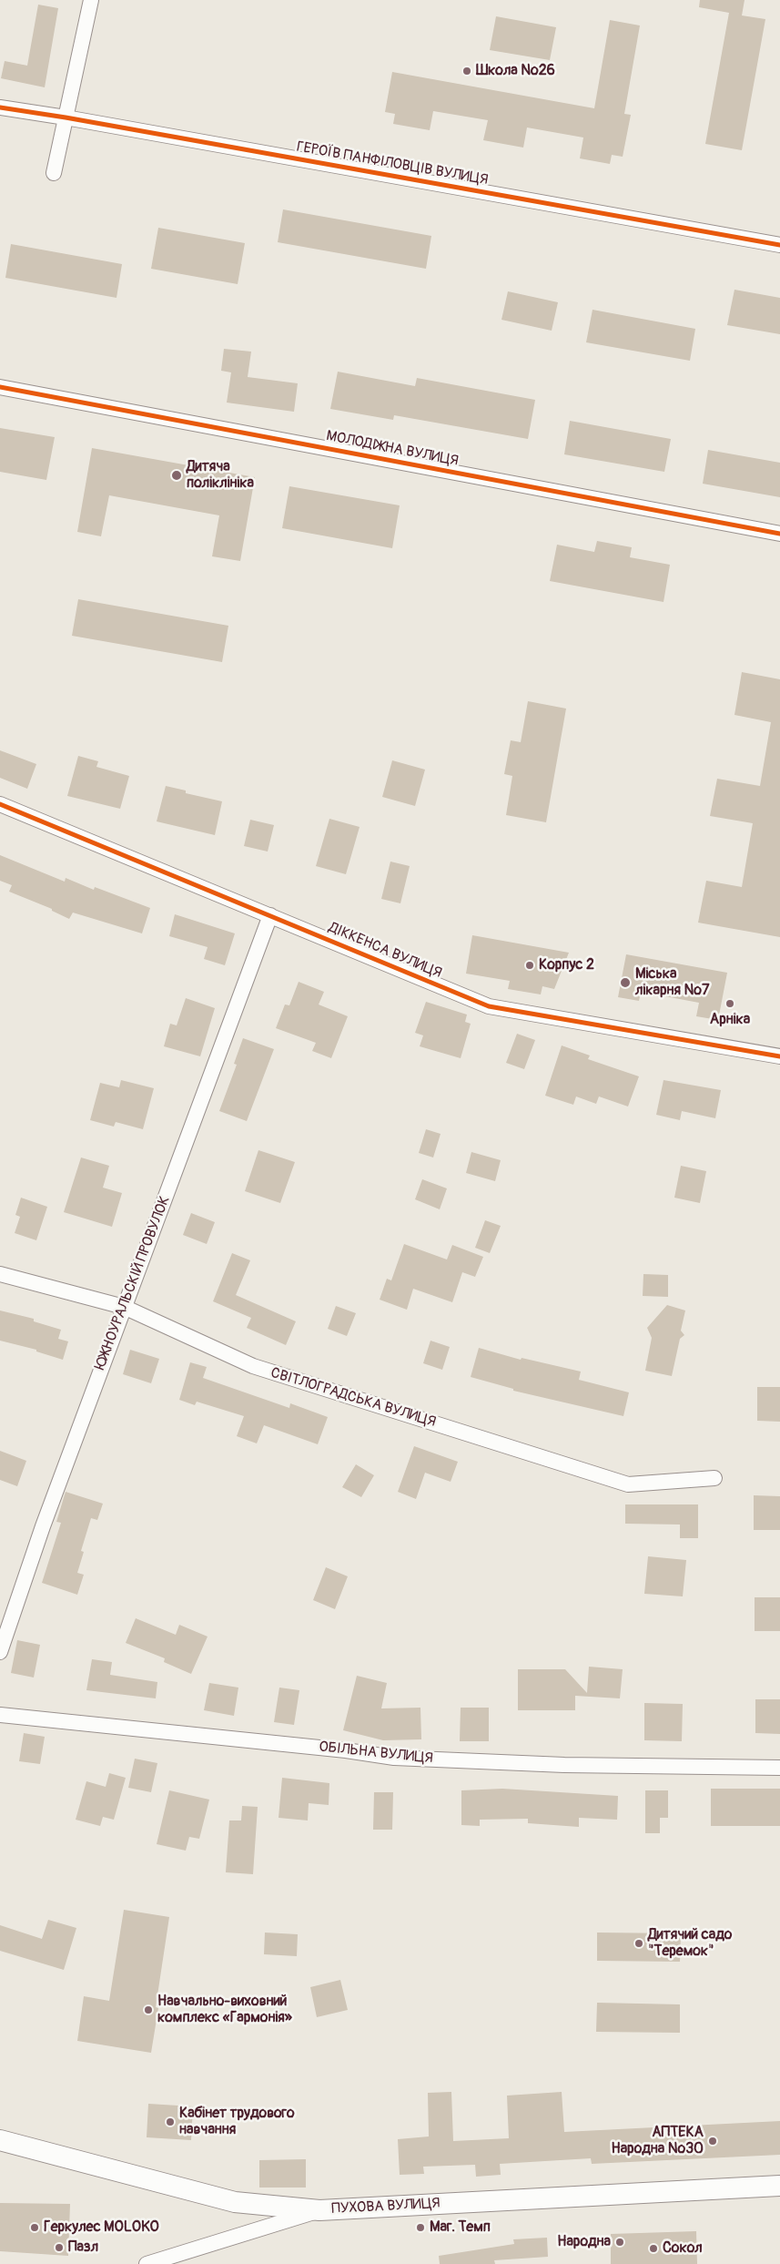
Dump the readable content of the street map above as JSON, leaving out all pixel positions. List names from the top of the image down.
{
  "streets": {
    "main road": ["ПУХОВА ВУЛИЦЯ"],
    "street": [
      "ГЕРОЇВ ПАНФІЛОВЦІВ ВУЛИЦЯ",
      "МОЛОДІЖНА ВУЛИЦЯ",
      "ДІККЕНСА ВУЛИЦЯ",
      "ЮЖНОУРАЛЬСКІЙ ПРОВУЛОК",
      "СВІТЛОГРАДСЬКА ВУЛИЦЯ",
      "ОБІЛЬНА ВУЛИЦЯ"
    ]
  },
  "crossings": [
    ["ДІККЕНСА ВУЛИЦЯ", "ЮЖНОУРАЛЬСКІЙ ПРОВУЛОК"],
    ["ЮЖНОУРАЛЬСКІЙ ПРОВУЛОК", "СВІТЛОГРАДСЬКА ВУЛИЦЯ"]
  ],
  "places": [
    "Школа №26",
    "Дитяча поліклініка",
    "Корпус 2",
    "Міська лікарня №7",
    "Арніка",
    "Дитячий садо \"Теремок\"",
    "Навчально-виховний комплекс «Гармонія»",
    "Кабінет трудового навчання",
    "АПТЕКА Народна №30",
    "Геркулес MOLOKO",
    "Маг. Темп",
    "Народна",
    "Пазл",
    "Сокол"
  ]
}
